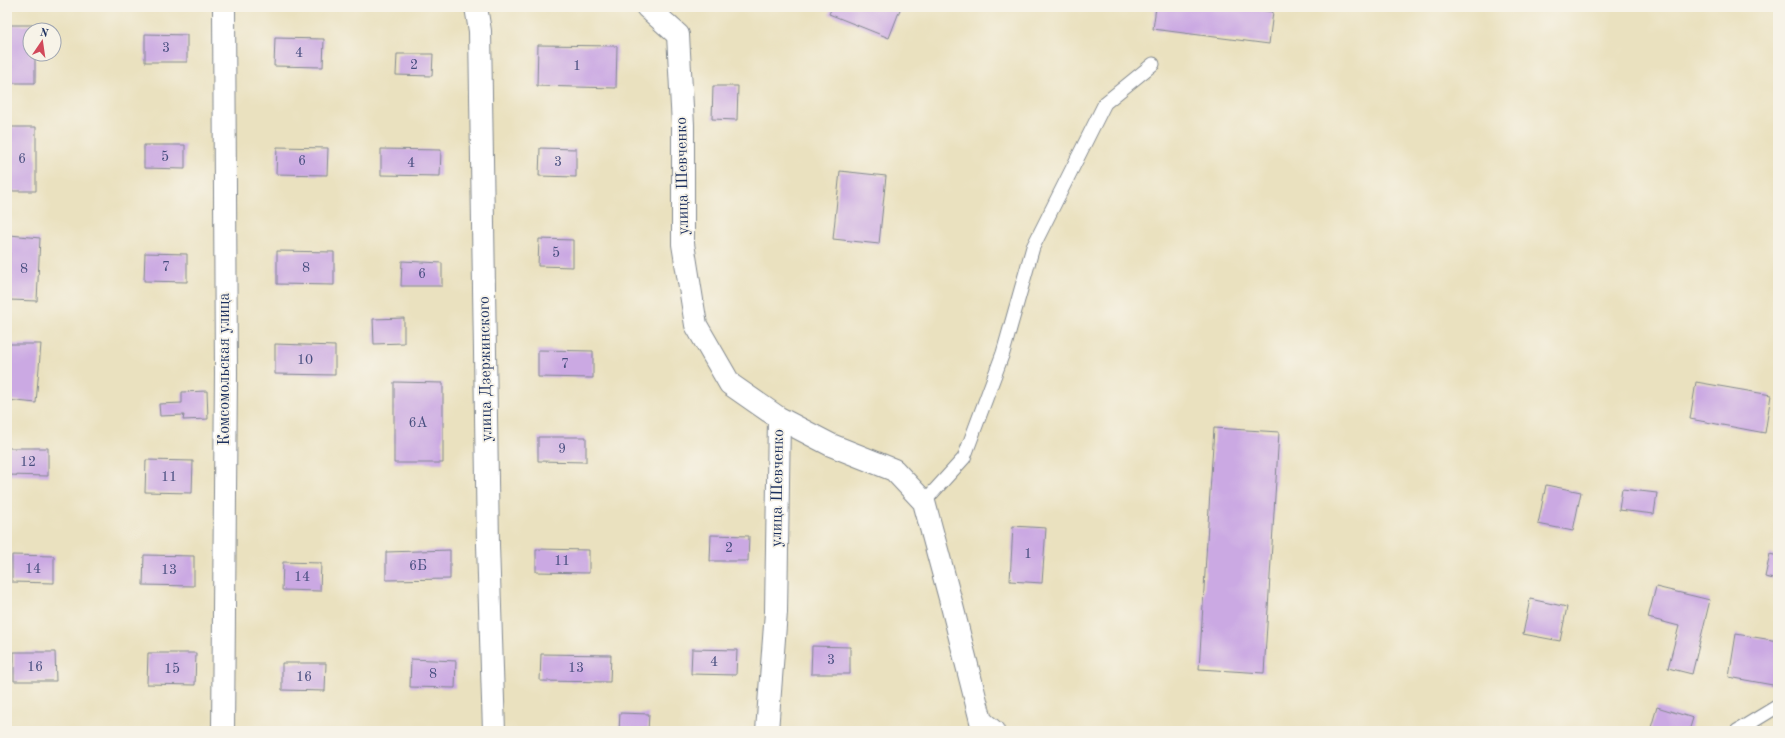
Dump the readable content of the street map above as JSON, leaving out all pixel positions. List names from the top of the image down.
{
  "streets": {
    "street": ["улица Шевченко", "Комсомольская улица", "улица Дзержинского"]
  },
  "house_numbers": [
    "3",
    "4",
    "2",
    "1",
    "5",
    "6",
    "6",
    "3",
    "4",
    "5",
    "7",
    "8",
    "8",
    "6",
    "10",
    "7",
    "6А",
    "9",
    "12",
    "11",
    "2",
    "1",
    "11",
    "6Б",
    "14",
    "13",
    "14",
    "3",
    "4",
    "16",
    "13",
    "15",
    "8",
    "16"
  ],
  "north": "top"
}
